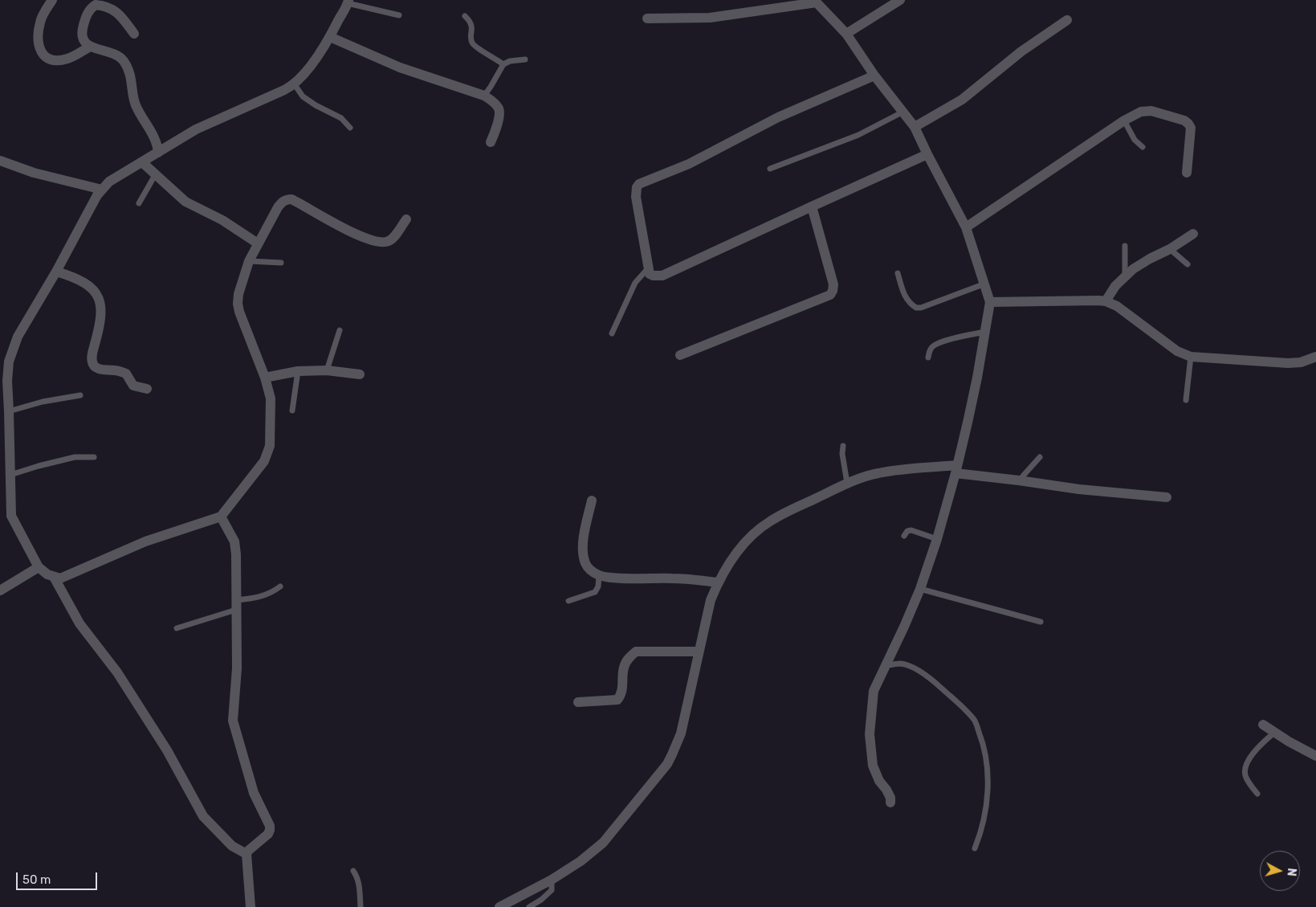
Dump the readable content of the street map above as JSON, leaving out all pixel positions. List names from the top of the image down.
{
  "scale_bar": "50 m",
  "north": "right"
}
